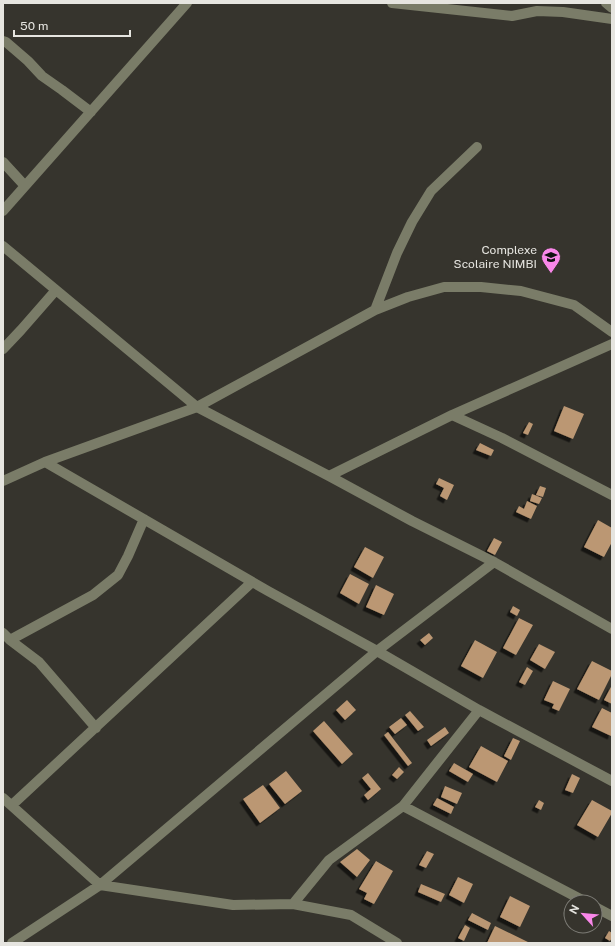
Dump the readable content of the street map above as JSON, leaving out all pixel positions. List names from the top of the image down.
{
  "places": {
    "school or university": ["Complexe Scolaire NIMBI"]
  },
  "scale_bar": "50 m",
  "north": "top left"
}
